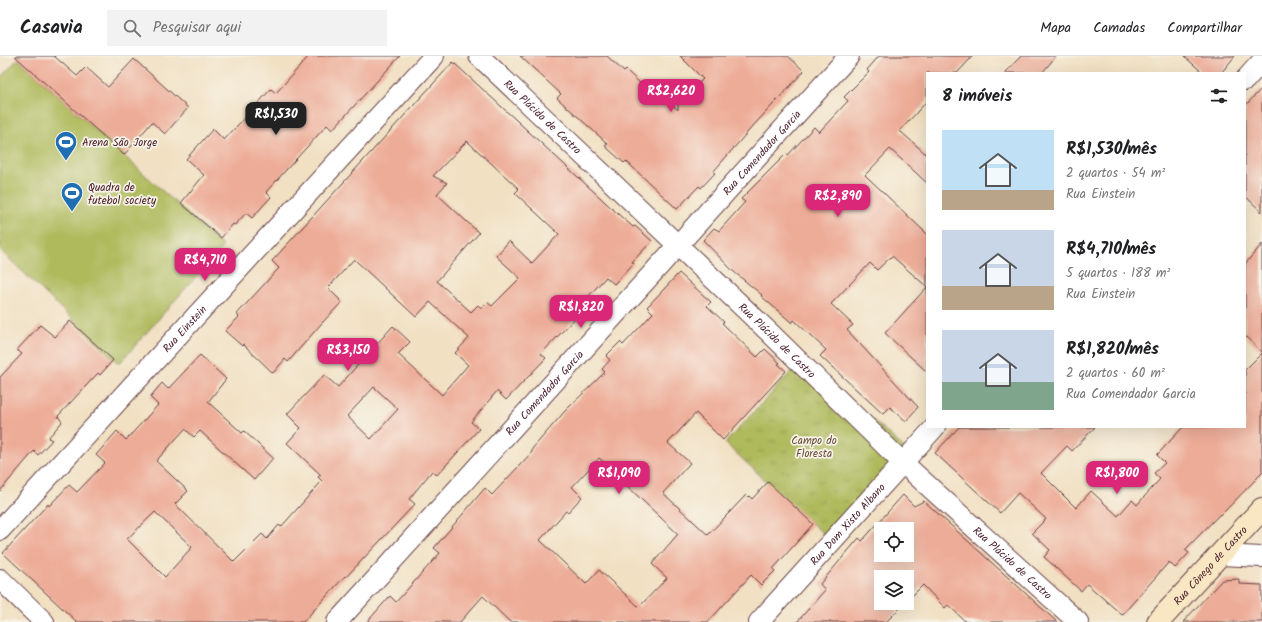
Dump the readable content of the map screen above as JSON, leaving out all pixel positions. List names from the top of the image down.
{
  "streets": {
    "main road": ["Rua Cônego de Castro"],
    "street": [
      "Rua Plácido de Castro",
      "Rua Comendador Garcia",
      "Rua Einstein",
      "Rua Dom Xisto Albano"
    ]
  },
  "crossings": [
    ["Rua Plácido de Castro", "Rua Comendador Garcia"],
    ["Rua Plácido de Castro", "Rua Dom Xisto Albano"]
  ],
  "parks": ["Campo do Floresta"],
  "places": {
    "sports": ["Arena São Jorge", "Quadra de futebol society"]
  },
  "page": {
    "header": "Casavia",
    "search": "Pesquisar aqui",
    "nav": ["Mapa", "Camadas", "Compartilhar"],
    "heading": "8 imóveis",
    "price": [
      "R$2,620",
      "R$1,530",
      "R$2,890",
      "R$4,710",
      "R$1,820",
      "R$3,150",
      "R$1,090",
      "R$1,800"
    ],
    "list": [
      {
        "name": "R$1,530/mês",
        "note": "2 quartos · 54 m² · Rua Einstein"
      },
      {
        "name": "R$4,710/mês",
        "note": "5 quartos · 188 m² · Rua Einstein"
      },
      {
        "name": "R$1,820/mês",
        "note": "2 quartos · 60 m² · Rua Comendador Garcia"
      }
    ]
  }
}
